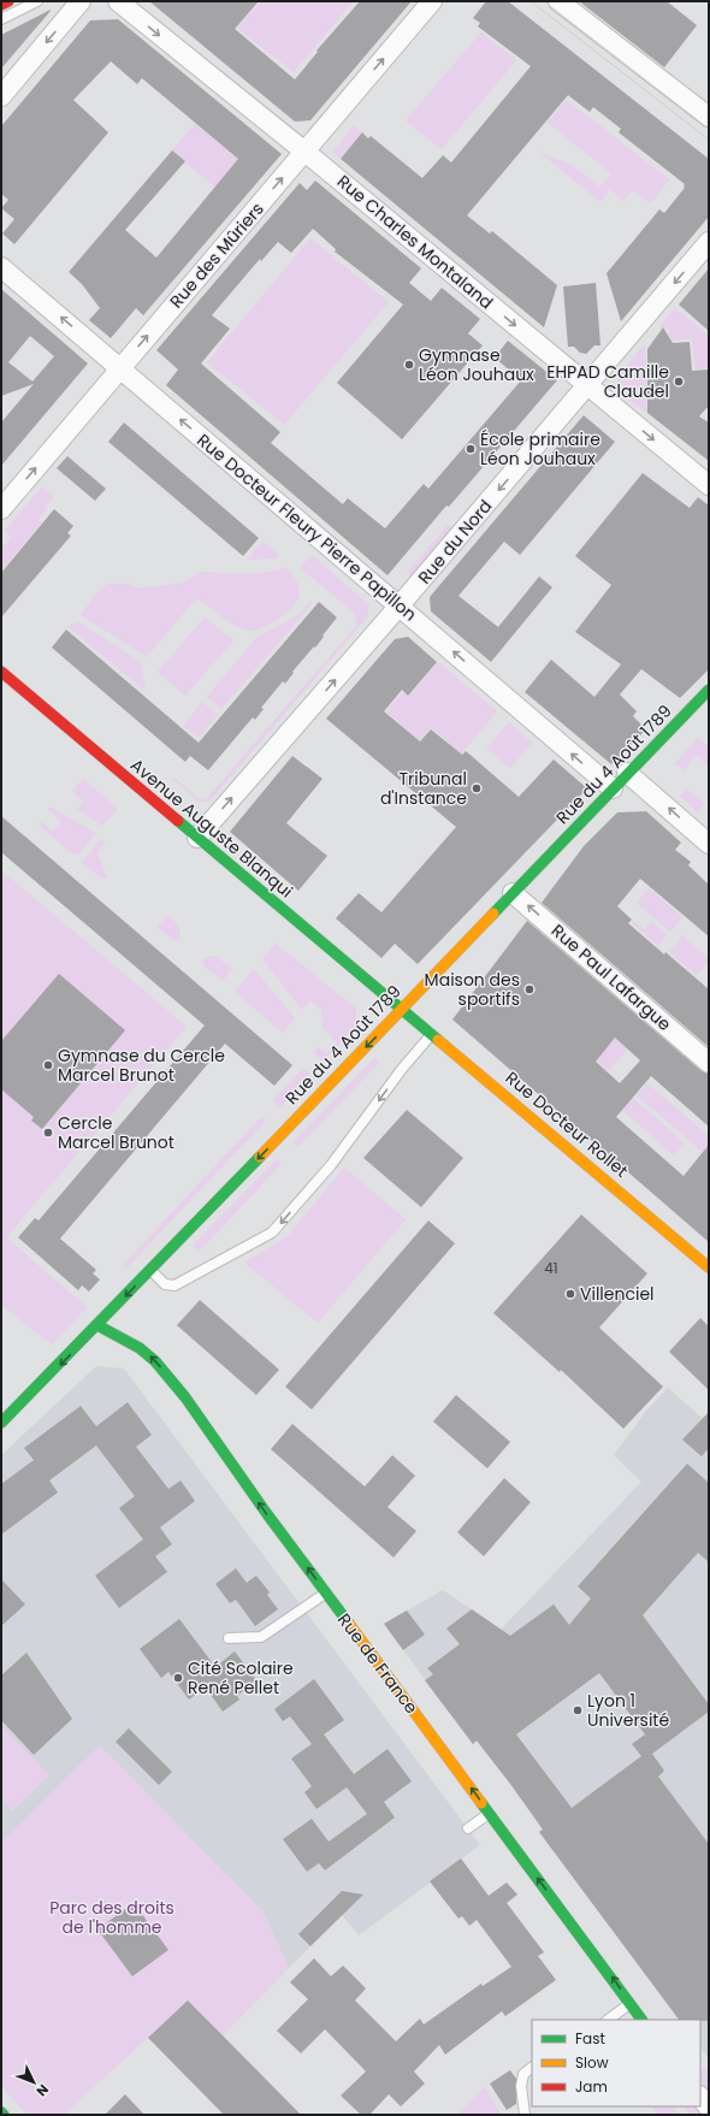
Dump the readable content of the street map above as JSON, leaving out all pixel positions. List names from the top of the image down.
{
  "streets": {
    "street": [
      "Rue Charles Montaland",
      "Rue des Mûriers",
      "Rue Docteur Fleury Pierre Papillon",
      "Rue du Nord",
      "Rue du 4 Août 1789",
      "Avenue Auguste Blanqui",
      "Rue Paul Lafargue",
      "Rue Docteur Rollet",
      "Rue de France"
    ]
  },
  "crossings": [
    ["Rue Charles Montaland", "Rue des Mûriers"],
    ["Rue Charles Montaland", "Rue du Nord"],
    ["Rue des Mûriers", "Rue Docteur Fleury Pierre Papillon"],
    ["Rue Docteur Fleury Pierre Papillon", "Rue du Nord"],
    ["Rue Docteur Fleury Pierre Papillon", "Rue du 4 Août 1789"],
    ["Rue du Nord", "Avenue Auguste Blanqui"],
    ["Rue du 4 Août 1789", "Avenue Auguste Blanqui"],
    ["Rue du 4 Août 1789", "Rue Paul Lafargue"],
    ["Rue du 4 Août 1789", "Rue Docteur Rollet"],
    ["Rue du 4 Août 1789", "Rue de France"],
    ["Avenue Auguste Blanqui", "Rue Docteur Rollet"]
  ],
  "one_way": [
    "Rue Charles Montaland",
    "Rue des Mûriers",
    "Rue Docteur Fleury Pierre Papillon",
    "Rue du 4 Août 1789",
    "Rue de France"
  ],
  "parks": ["Parc des droits de l'homme"],
  "places": [
    "Gymnase Léon Jouhaux",
    "EHPAD Camille Claudel",
    "École primaire Léon Jouhaux",
    "Tribunal d'Instance",
    "Maison des sportifs",
    "Gymnase du Cercle Marcel Brunot",
    "Cercle Marcel Brunot",
    "Villenciel",
    "Cité Scolaire René Pellet",
    "Lyon 1 Université"
  ],
  "house_numbers": ["41"],
  "legend": ["Fast", "Slow", "Jam"],
  "north": "bottom right"
}
